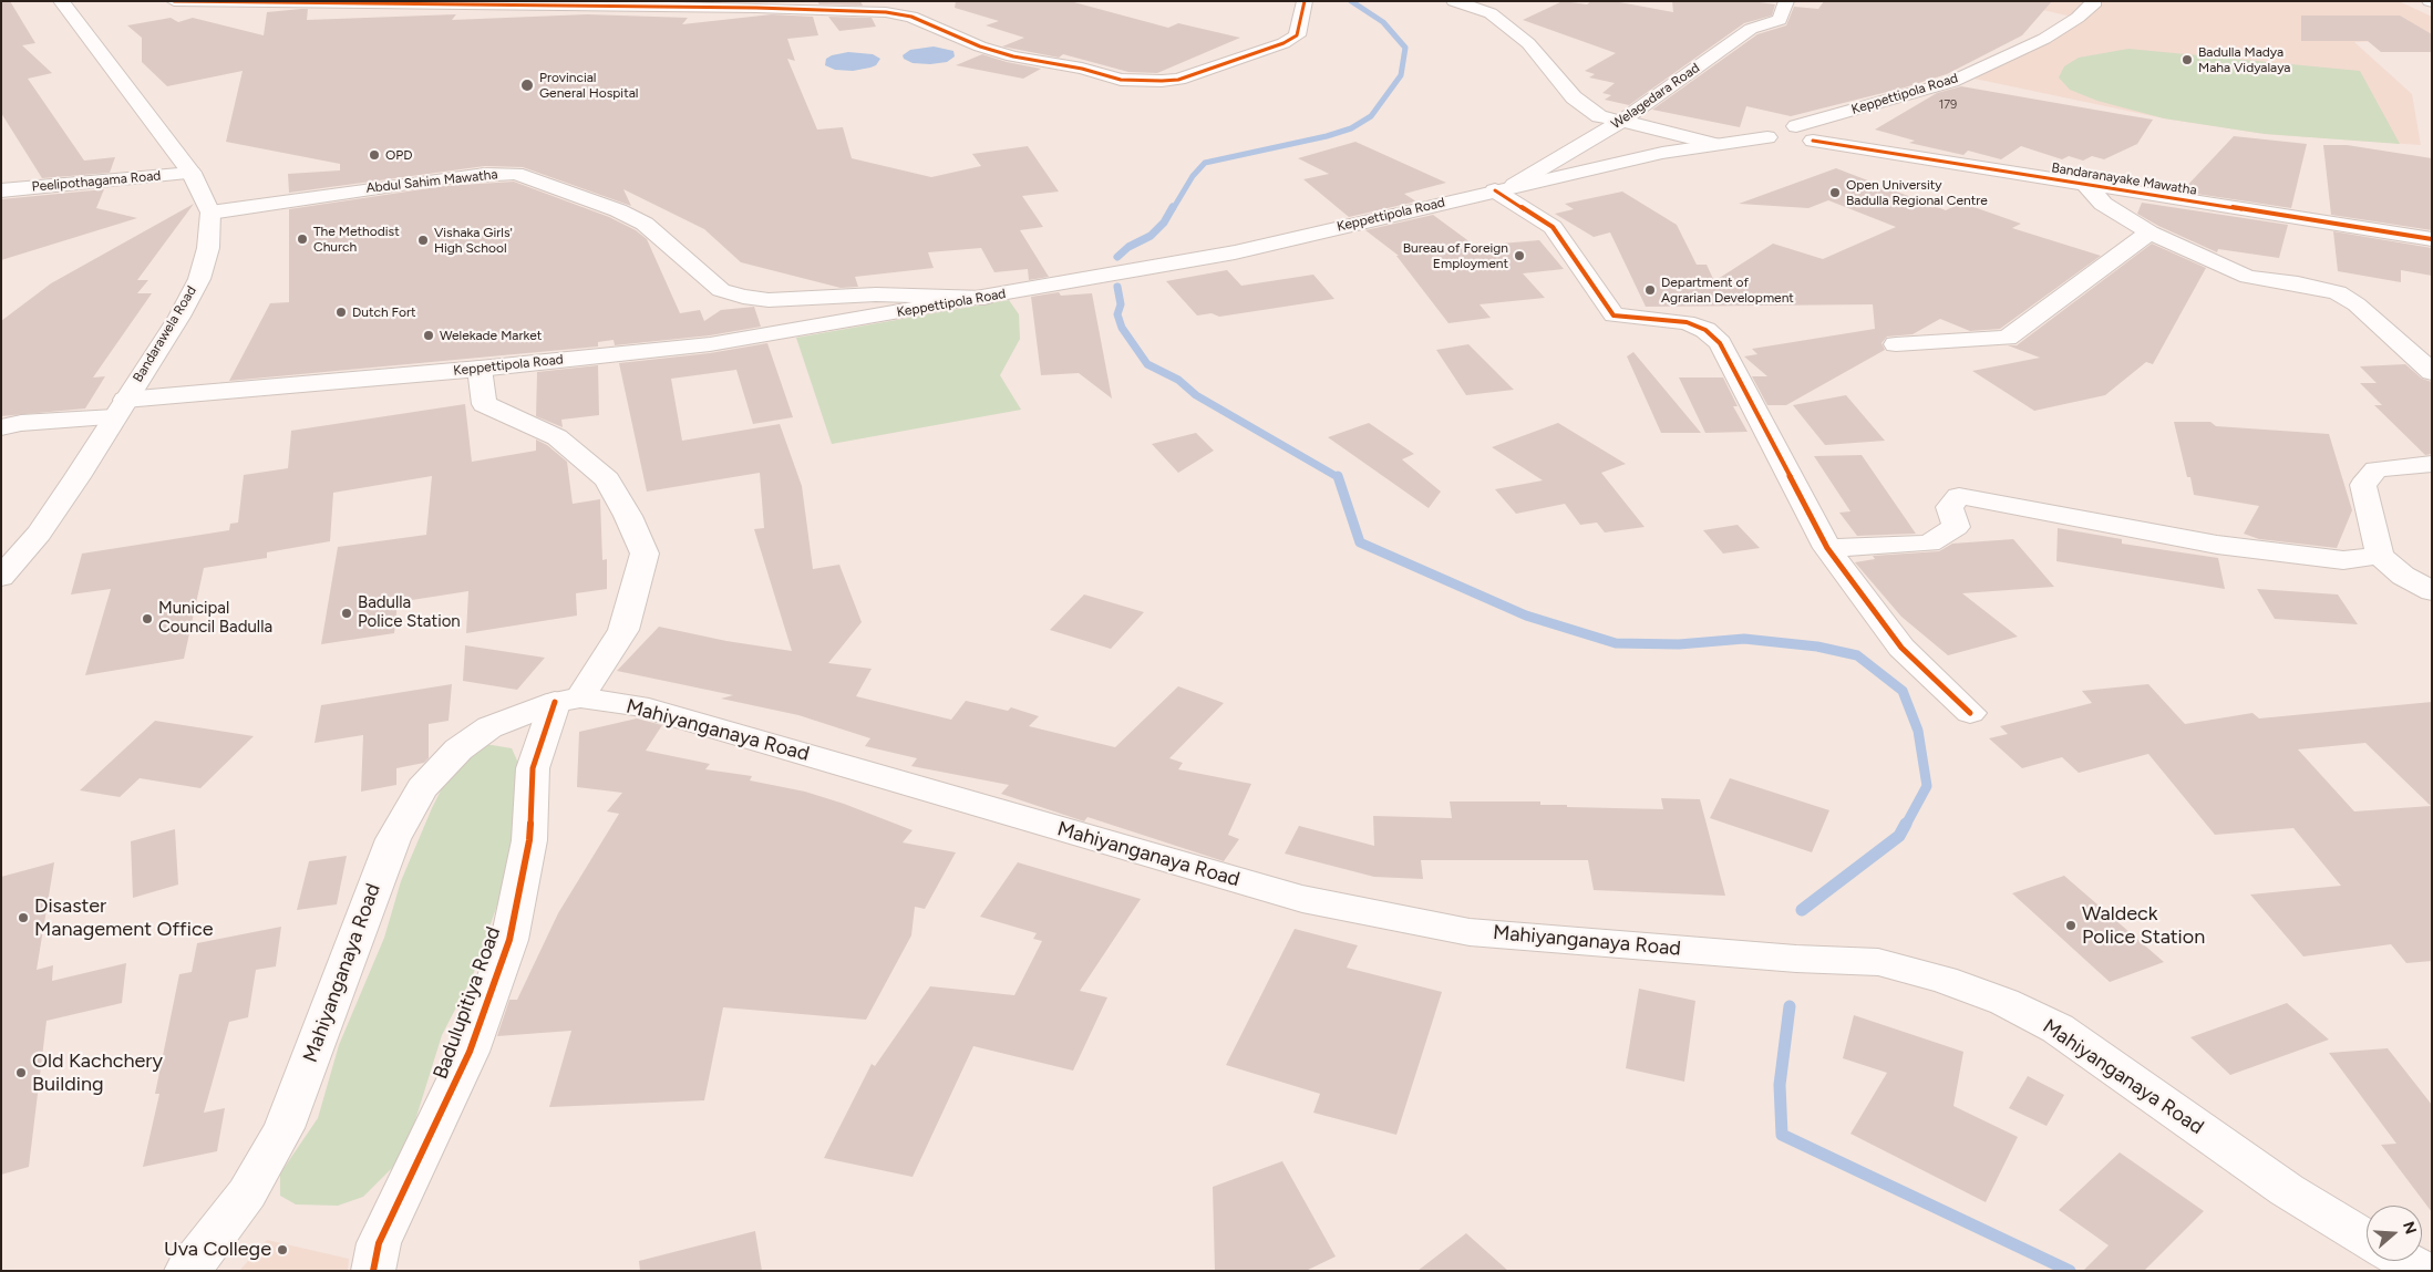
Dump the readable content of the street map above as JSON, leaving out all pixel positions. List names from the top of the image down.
{
  "streets": {
    "main road": [
      "Keppettipola Road",
      "Welagedara Road",
      "Bandaranayake Mawatha",
      "Peelipothagama Road",
      "Abdul Sahim Mawatha",
      "Bandarawela Road",
      "Mahiyanganaya Road",
      "Badulupitiya Road"
    ]
  },
  "crossings": [
    ["Keppettipola Road", "Welagedara Road"],
    ["Keppettipola Road", "Bandaranayake Mawatha"],
    ["Keppettipola Road", "Abdul Sahim Mawatha"],
    ["Keppettipola Road", "Bandarawela Road"],
    ["Keppettipola Road", "Badulupitiya Road"],
    ["Peelipothagama Road", "Bandarawela Road"],
    ["Abdul Sahim Mawatha", "Bandarawela Road"],
    ["Mahiyanganaya Road", "Badulupitiya Road"]
  ],
  "places": [
    "Badulla Madya Maha Vidyalaya",
    "Provincial General Hospital",
    "OPD",
    "Open University Badulla Regional Centre",
    "The Methodist Church",
    "Vishaka Girls' High School",
    "Bureau of Foreign Employment",
    "Department of Agrarian Development",
    "Dutch Fort",
    "Welekade Market",
    "Badulla Police Station",
    "Municipal Council Badulla",
    "Disaster Management Office",
    "Waldeck Police Station",
    "Old Kachchery Building",
    "Uva College"
  ],
  "house_numbers": ["179"],
  "north": "right"
}
